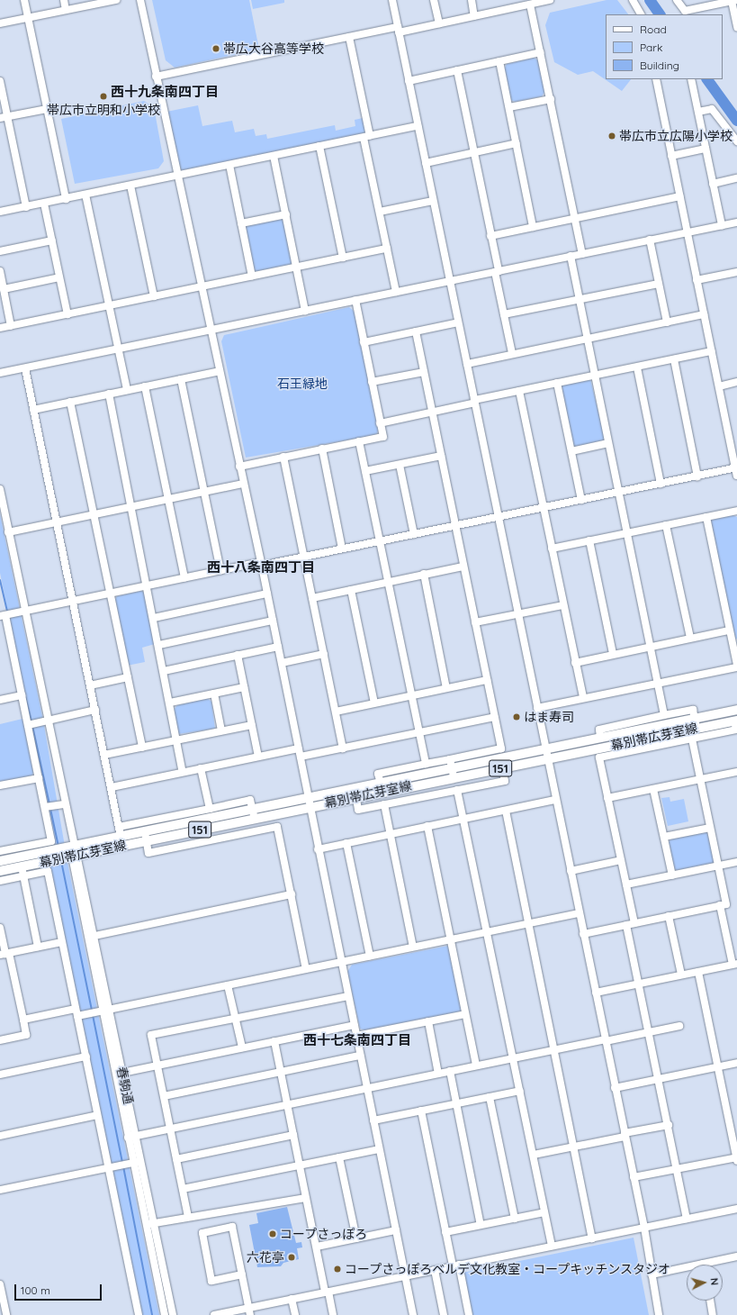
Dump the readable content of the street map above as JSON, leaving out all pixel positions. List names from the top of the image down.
{
  "streets": {
    "main road": ["幕別帯広芽室線", "151"],
    "street": ["春駒通"]
  },
  "crossings": [
    ["幕別帯広芽室線", "春駒通"]
  ],
  "districts": ["西十九条南四丁目", "西十八条南四丁目", "西十七条南四丁目"],
  "parks": ["石王緑地"],
  "places": [
    "帯広大谷高等学校",
    "帯広市立明和小学校",
    "帯広市立広陽小学校",
    "はま寿司",
    "コープさっぽろ",
    "六花亭",
    "コープさっぽろベルデ文化教室・コープキッチンスタジオ"
  ],
  "legend": ["Road", "Park", "Building"],
  "scale_bar": "100 m",
  "north": "right"
}
